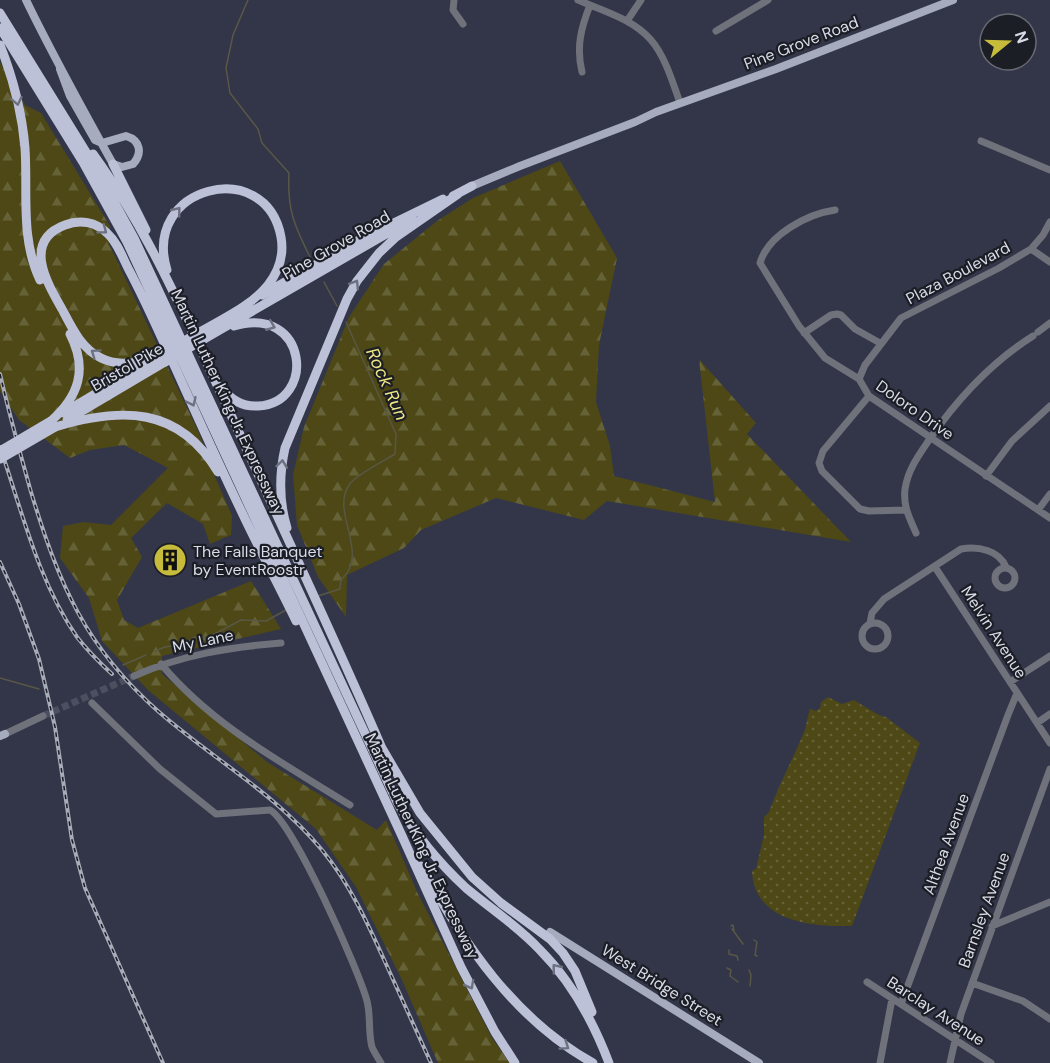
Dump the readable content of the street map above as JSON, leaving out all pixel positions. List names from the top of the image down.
{
  "streets": {
    "highway": ["Pine Grove Road", "Bristol Pike", "Martin Luther King Jr. Expressway"],
    "main road": ["West Bridge Street"],
    "street": [
      "Plaza Boulevard",
      "Doloro Drive",
      "Melvin Avenue",
      "My Lane",
      "Althea Avenue",
      "Barnsley Avenue",
      "Barclay Avenue"
    ]
  },
  "crossings": [
    ["Pine Grove Road", "Bristol Pike"],
    ["Plaza Boulevard", "Doloro Drive"],
    ["Melvin Avenue", "Althea Avenue"],
    ["Althea Avenue", "Barclay Avenue"],
    ["Barnsley Avenue", "Barclay Avenue"]
  ],
  "water": ["Rock Run"],
  "places": {
    "building": ["The Falls Banquet by EventRoostr"]
  },
  "north": "right"
}
